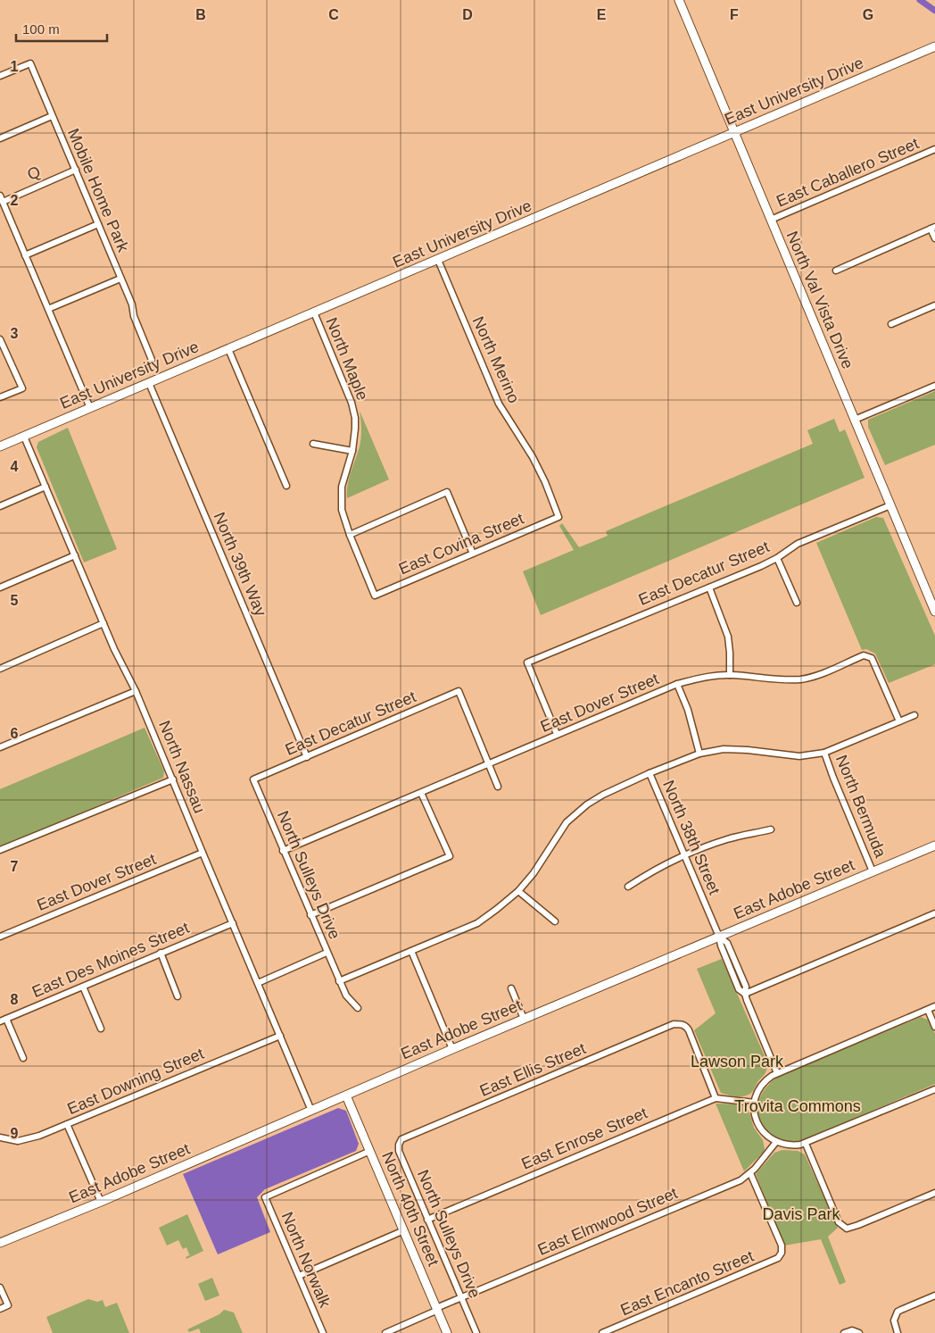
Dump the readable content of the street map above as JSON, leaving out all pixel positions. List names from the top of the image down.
{
  "streets": {
    "main road": [
      "East University Drive",
      "North Val Vista Drive",
      "East Adobe Street",
      "North 40th Street"
    ],
    "street": [
      "East Caballero Street",
      "Q",
      "Mobile Home Park",
      "North Maple",
      "North Merino",
      "East Covina Street",
      "North 39th Way",
      "East Decatur Street",
      "East Dover Street",
      "North Nassau",
      "North Bermuda",
      "North 38th Street",
      "North Sulleys Drive",
      "East Des Moines Street",
      "East Ellis Street",
      "East Downing Street",
      "East Enrose Street",
      "East Elmwood Street",
      "North Norwalk",
      "East Encanto Street"
    ]
  },
  "crossings": [
    ["East University Drive", "North Val Vista Drive"],
    ["East University Drive", "North Maple"],
    ["East University Drive", "North Merino"],
    ["East University Drive", "North 39th Way"],
    ["East University Drive", "North Nassau"],
    ["East Caballero Street", "North Val Vista Drive"],
    ["Q", "Mobile Home Park"],
    ["North Val Vista Drive", "East Decatur Street"],
    ["North Maple", "East Covina Street"],
    ["North Merino", "East Covina Street"],
    ["North 39th Way", "East Decatur Street"],
    ["East Decatur Street", "East Dover Street"],
    ["East Decatur Street", "North Sulleys Drive"],
    ["East Dover Street", "North Nassau"],
    ["East Dover Street", "North Sulleys Drive"],
    ["North Nassau", "East Adobe Street"],
    ["North Nassau", "East Des Moines Street"],
    ["North Nassau", "East Downing Street"],
    ["North Bermuda", "East Adobe Street"],
    ["North 38th Street", "East Adobe Street"],
    ["North Sulleys Drive", "East Ellis Street"],
    ["North Sulleys Drive", "East Enrose Street"],
    ["North Sulleys Drive", "East Elmwood Street"],
    ["East Adobe Street", "North 40th Street"],
    ["East Ellis Street", "East Enrose Street"],
    ["North 40th Street", "East Elmwood Street"],
    ["North 40th Street", "North Norwalk"],
    ["East Elmwood Street", "East Encanto Street"]
  ],
  "parks": ["Lawson Park", "Trovita Commons", "Davis Park"],
  "scale_bar": "100 m",
  "grid": {
    "columns": [
      "B",
      "C",
      "D",
      "E",
      "F",
      "G"
    ],
    "rows": [
      "1",
      "2",
      "3",
      "4",
      "5",
      "6",
      "7",
      "8",
      "9"
    ]
  }
}
